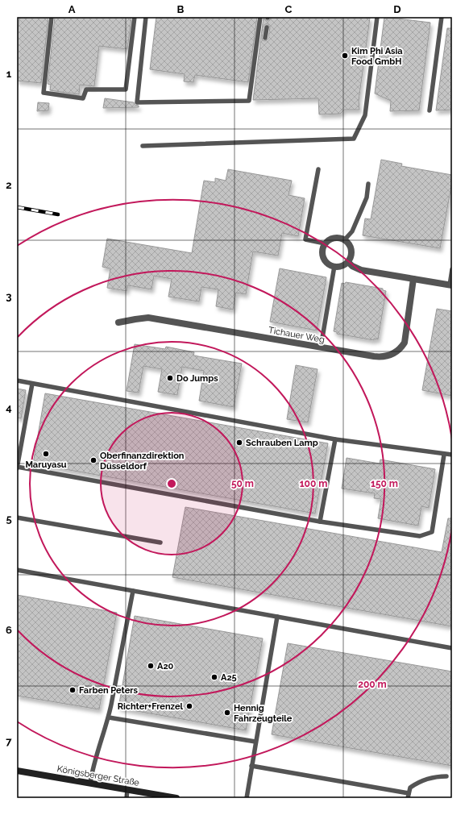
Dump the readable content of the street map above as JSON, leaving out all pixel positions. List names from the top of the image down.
{
  "streets": {
    "main road": ["Königsberger Straße"],
    "street": ["Tichauer Weg"]
  },
  "places": [
    "Kim Phi Asia Food GmbH",
    "Do Jumps",
    "Schrauben Lamp",
    "Maruyasu",
    "Oberfinanzdirektion Düsseldorf",
    "A20",
    "A25",
    "Farben Peters",
    "Richter+Frenzel",
    "Hennig Fahrzeugteile"
  ],
  "grid": {
    "columns": [
      "A",
      "B",
      "C",
      "D"
    ],
    "rows": [
      "1",
      "2",
      "3",
      "4",
      "5",
      "6",
      "7"
    ]
  },
  "rings": [
    "50 m",
    "100 m",
    "150 m",
    "200 m"
  ]
}
